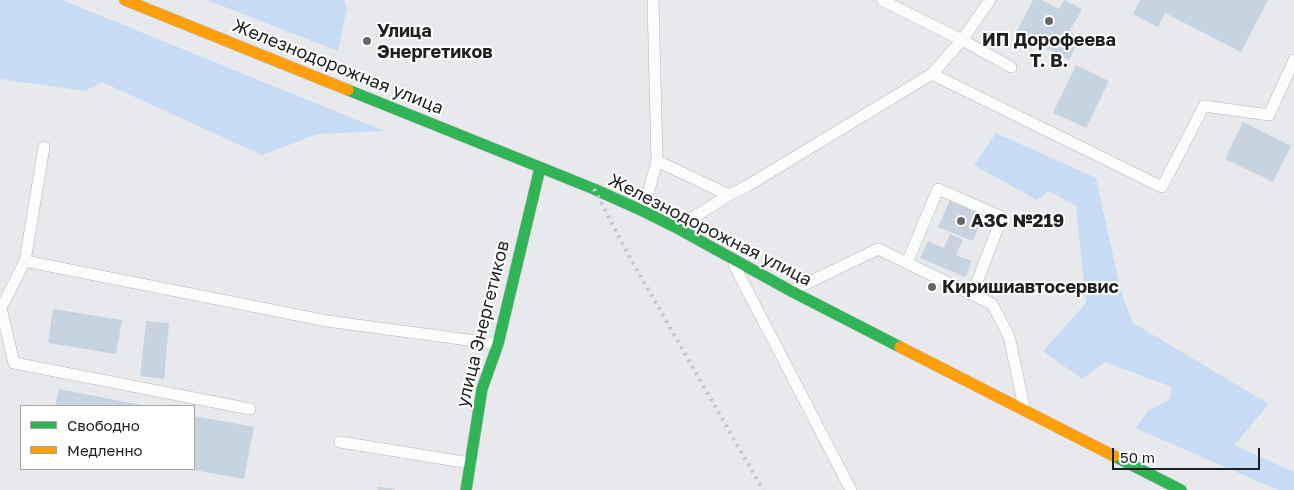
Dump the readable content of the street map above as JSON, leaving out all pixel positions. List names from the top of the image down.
{
  "streets": {
    "street": ["Железнодорожная улица", "улица Энергетиков"]
  },
  "crossings": [
    ["Железнодорожная улица", "улица Энергетиков"]
  ],
  "places": [
    "ИП Дорофеева Т. В.",
    "Улица Энергетиков",
    "АЗС №219",
    "Киришиавтосервис"
  ],
  "legend": ["Свободно", "Медленно"],
  "scale_bar": "50 m"
}
